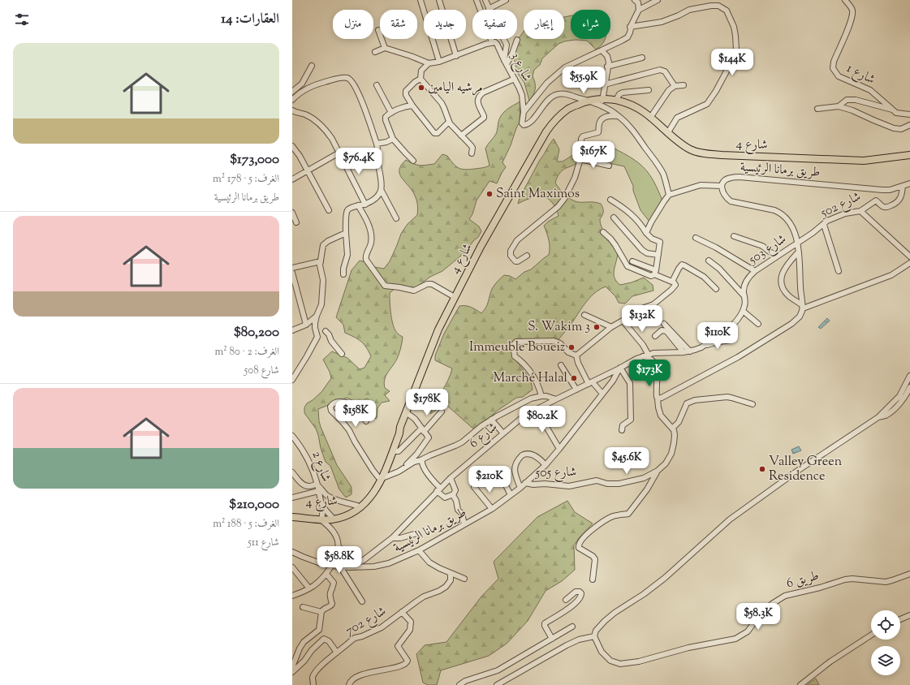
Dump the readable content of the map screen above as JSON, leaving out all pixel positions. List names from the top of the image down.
{
  "streets": {
    "main road": ["شارع 4"],
    "street": [
      "شارع 3",
      "شارع 1",
      "طريق برمانا الرئيسية",
      "شارع 502",
      "شارع 503",
      "شارع 6",
      "شارع 2",
      "شارع 505",
      "طريق 6",
      "شارع 702"
    ]
  },
  "crossings": [
    ["شارع 3", "شارع 4"],
    ["شارع 4", "شارع 2"],
    ["طريق برمانا الرئيسية", "شارع 502"],
    ["طريق برمانا الرئيسية", "شارع 6"],
    ["طريق برمانا الرئيسية", "شارع 505"],
    ["شارع 502", "شارع 503"]
  ],
  "places": [
    "مرشيه اليامين",
    "Saint Maximos",
    "S. Wakim 3",
    "Immeuble Boueiz",
    "Marché Halal",
    "Valley Green Residence"
  ],
  "page": {
    "heading": "العقارات: 14",
    "chip": [
      "شراء",
      "إيجار",
      "تصفية",
      "جديد",
      "شقة",
      "منزل"
    ],
    "list": [
      {
        "name": "$173,000",
        "note": "الغرف: 5 · 178 m² · طريق برمانا الرئيسية"
      },
      {
        "name": "$80,200",
        "note": "الغرف: 2 · 80 m² · شارع 508"
      },
      {
        "name": "$210,000",
        "note": "الغرف: 5 · 188 m² · شارع 511"
      }
    ],
    "price": [
      "$144K",
      "$55.9K",
      "$167K",
      "$76.4K",
      "$132K",
      "$110K",
      "$173K",
      "$178K",
      "$158K",
      "$80.2K",
      "$45.6K",
      "$210K",
      "$58.8K",
      "$58.3K"
    ]
  }
}
